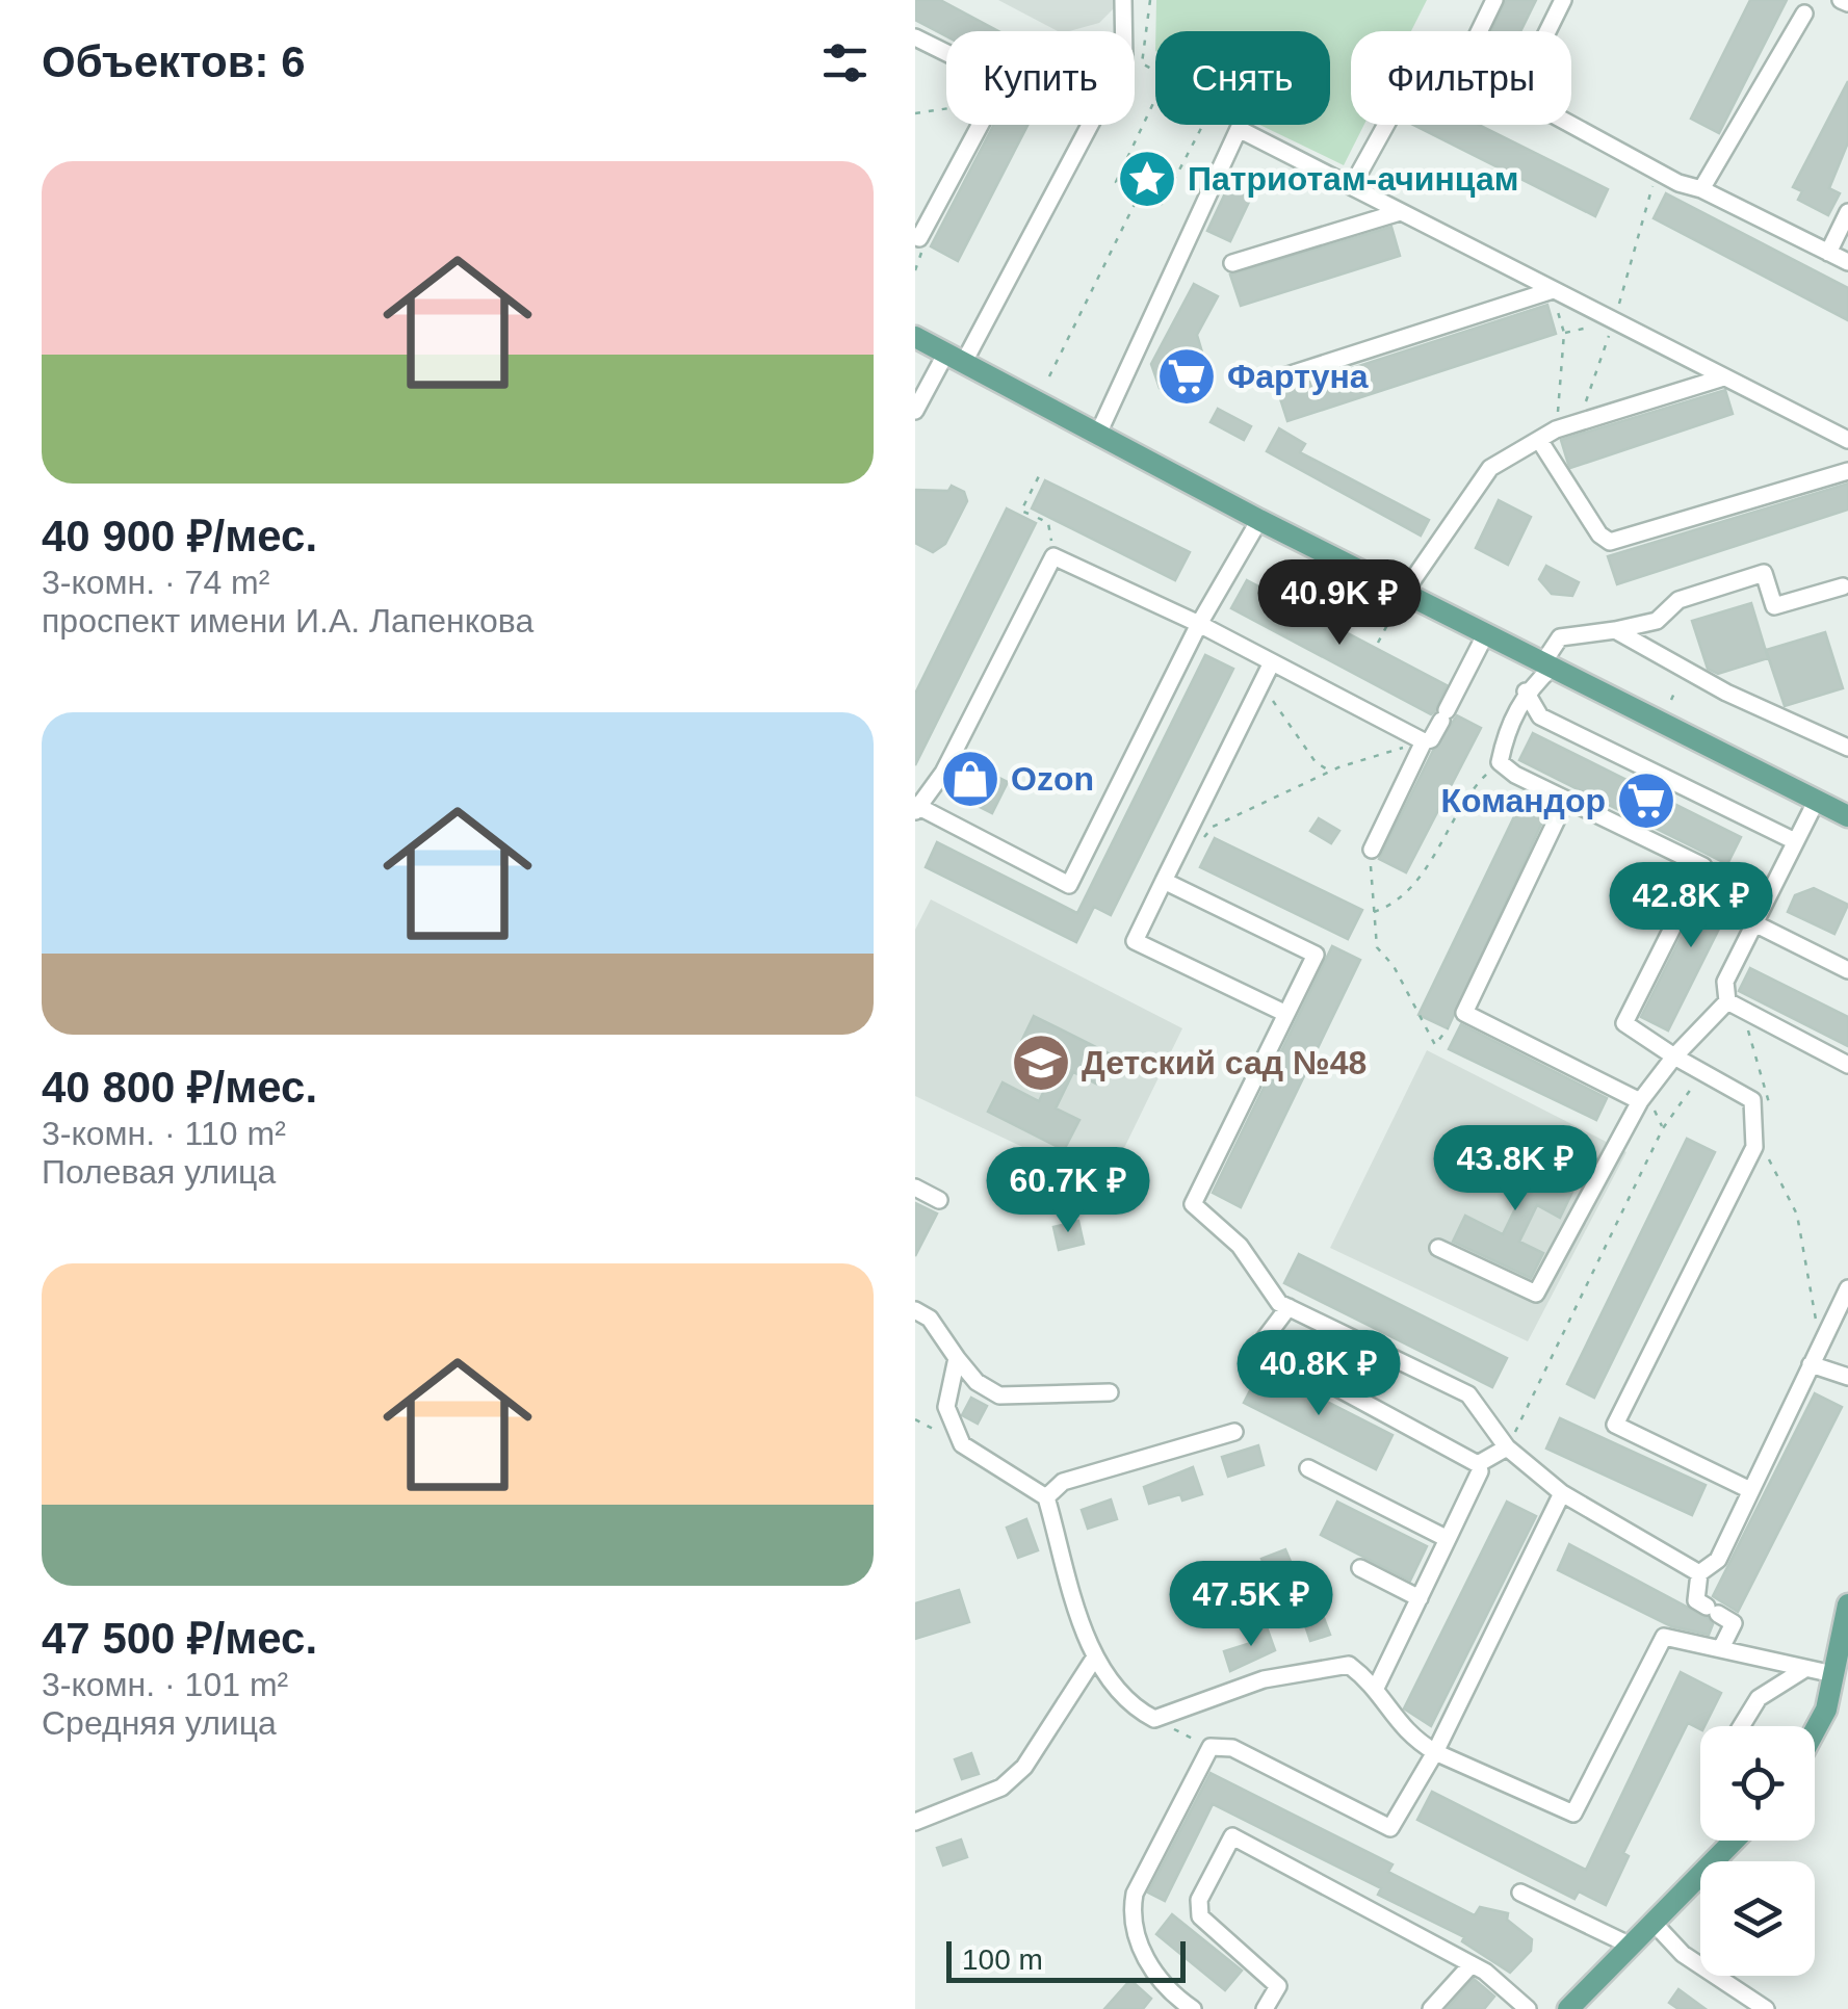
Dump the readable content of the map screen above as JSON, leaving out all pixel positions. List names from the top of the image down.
{
  "places": {
    "place": ["Патриотам-ачинцам"],
    "supermarket": ["Фартуна", "Командор"],
    "shop": ["Ozon"],
    "school or university": ["Детский сад №48"]
  },
  "scale_bar": "100 m",
  "page": {
    "heading": "Объектов: 6",
    "chip": ["Купить", "Снять", "Фильтры"],
    "list": [
      {
        "name": "40 900 ₽/мес.",
        "note": "3-комн. · 74 m² · проспект имени И.А. Лапенкова"
      },
      {
        "name": "40 800 ₽/мес.",
        "note": "3-комн. · 110 m² · Полевая улица"
      },
      {
        "name": "47 500 ₽/мес.",
        "note": "3-комн. · 101 m² · Средняя улица"
      }
    ],
    "price": [
      "40.9K ₽",
      "42.8K ₽",
      "43.8K ₽",
      "60.7K ₽",
      "40.8K ₽",
      "47.5K ₽"
    ],
    "scale": "100 m"
  }
}
